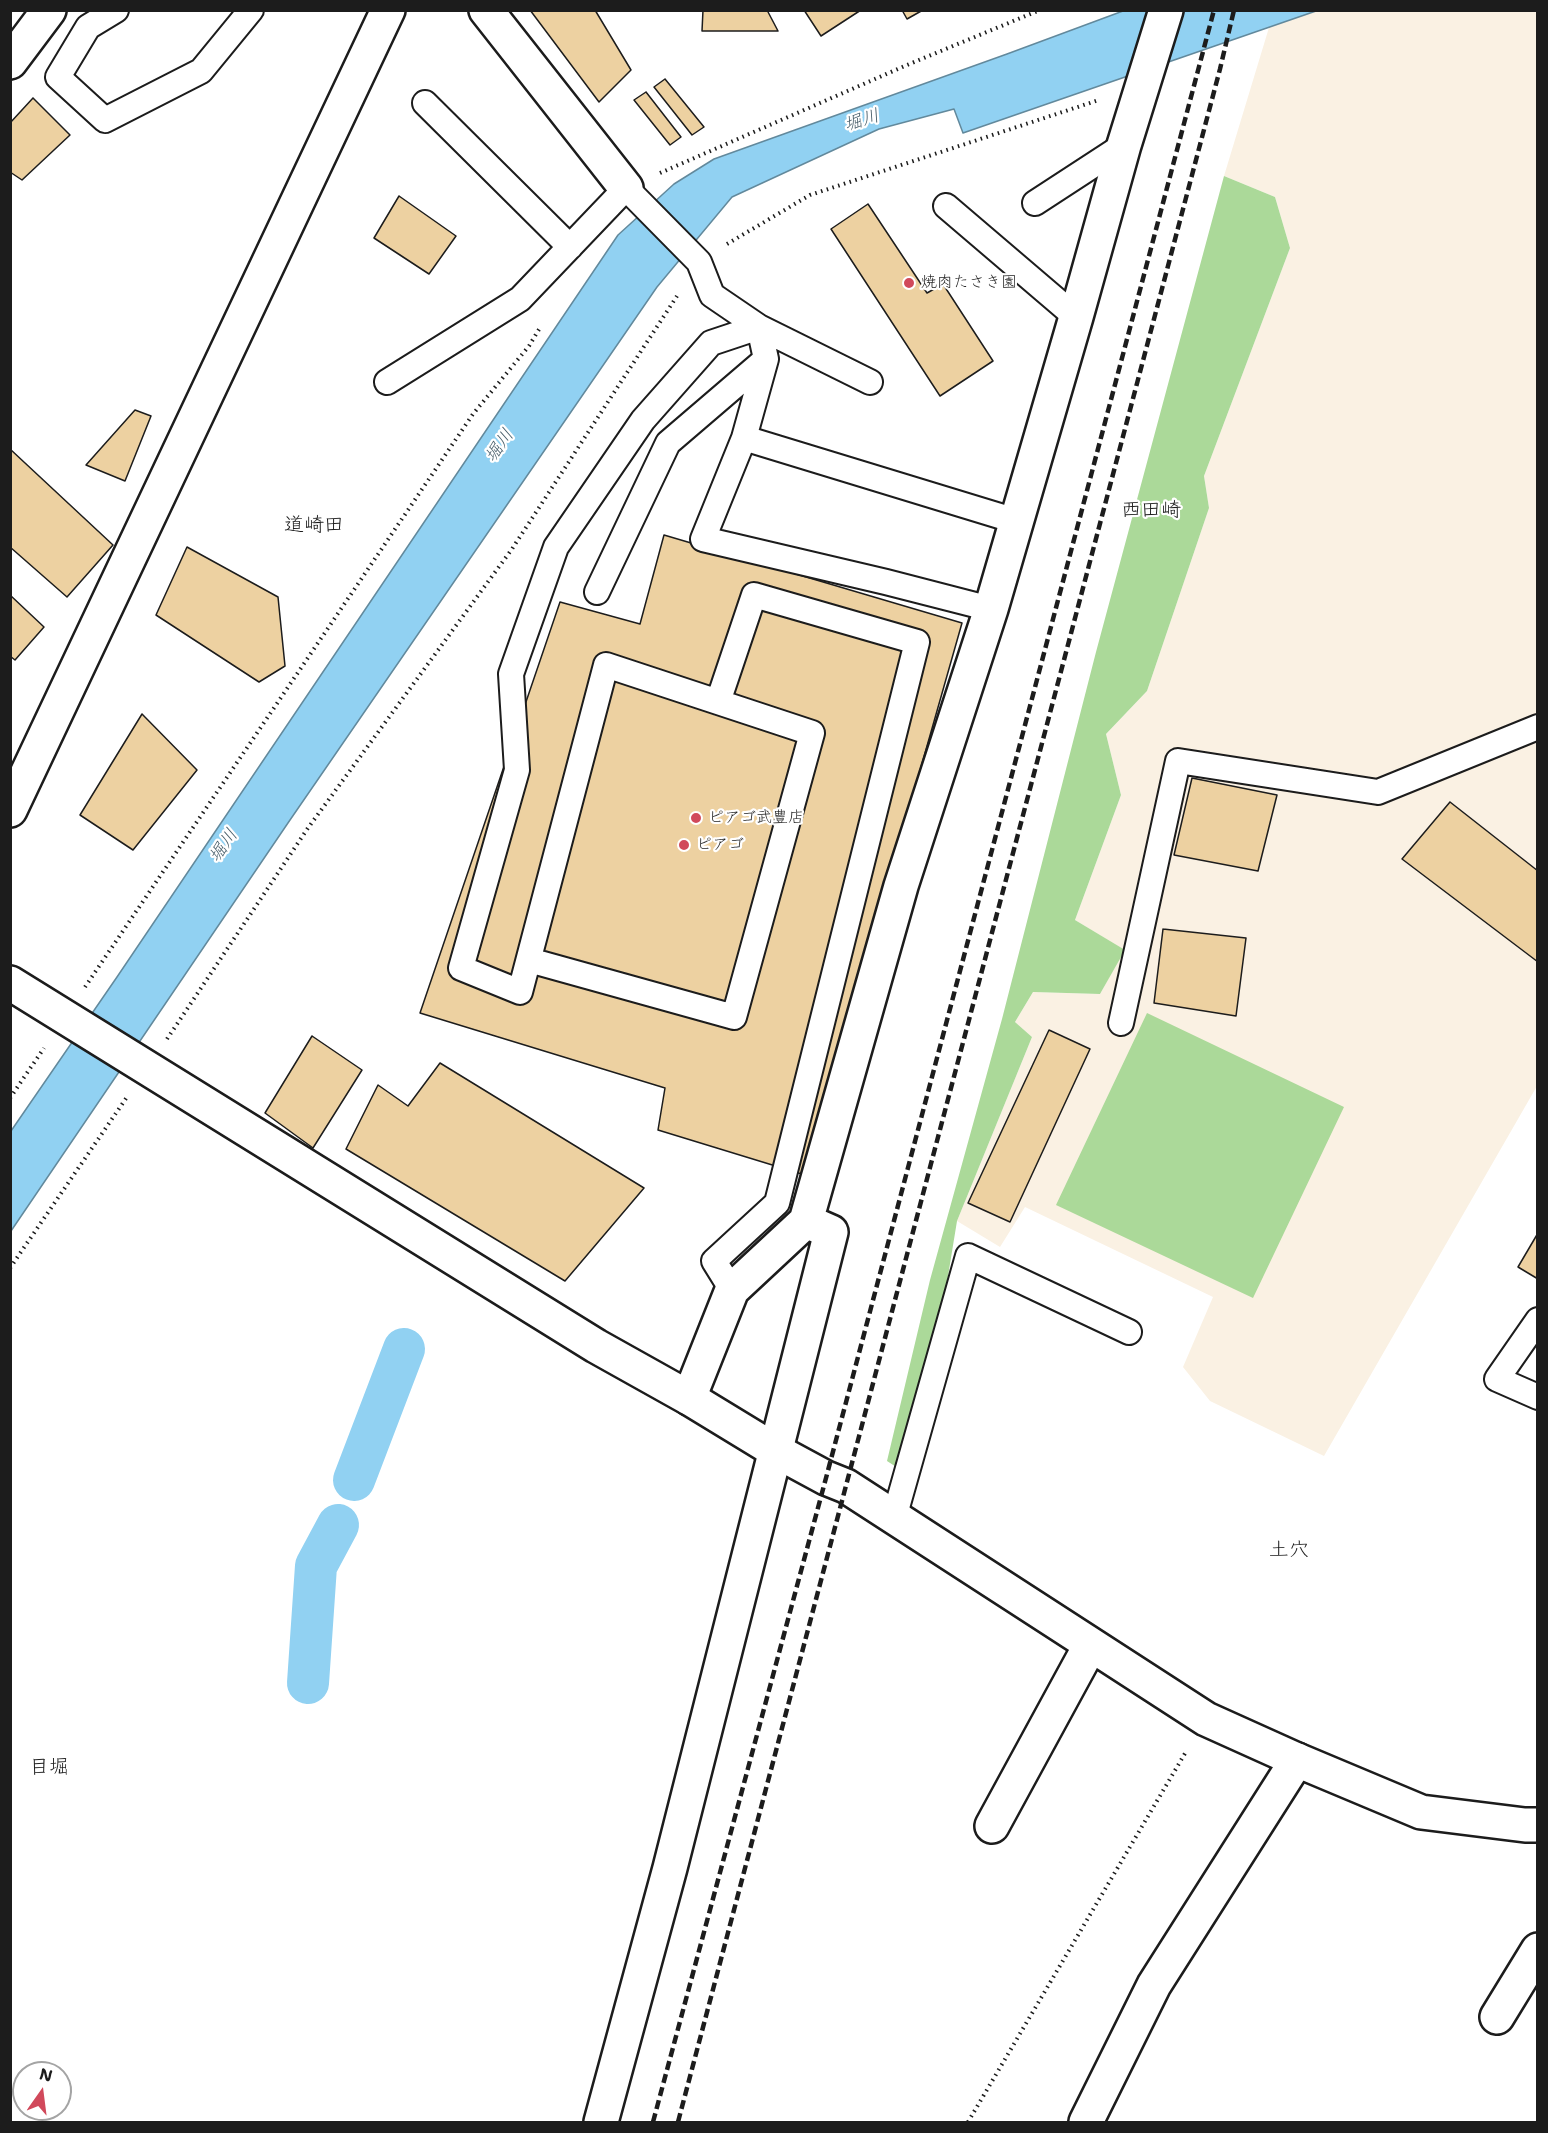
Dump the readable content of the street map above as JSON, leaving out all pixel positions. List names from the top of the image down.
{
  "districts": [
    "西田崎",
    "道崎田",
    "土穴",
    "目堀"
  ],
  "water": ["堀川"],
  "places": ["焼肉たさき園", "ピアゴ武豊店", "ピアゴ"],
  "north": "top"
}
